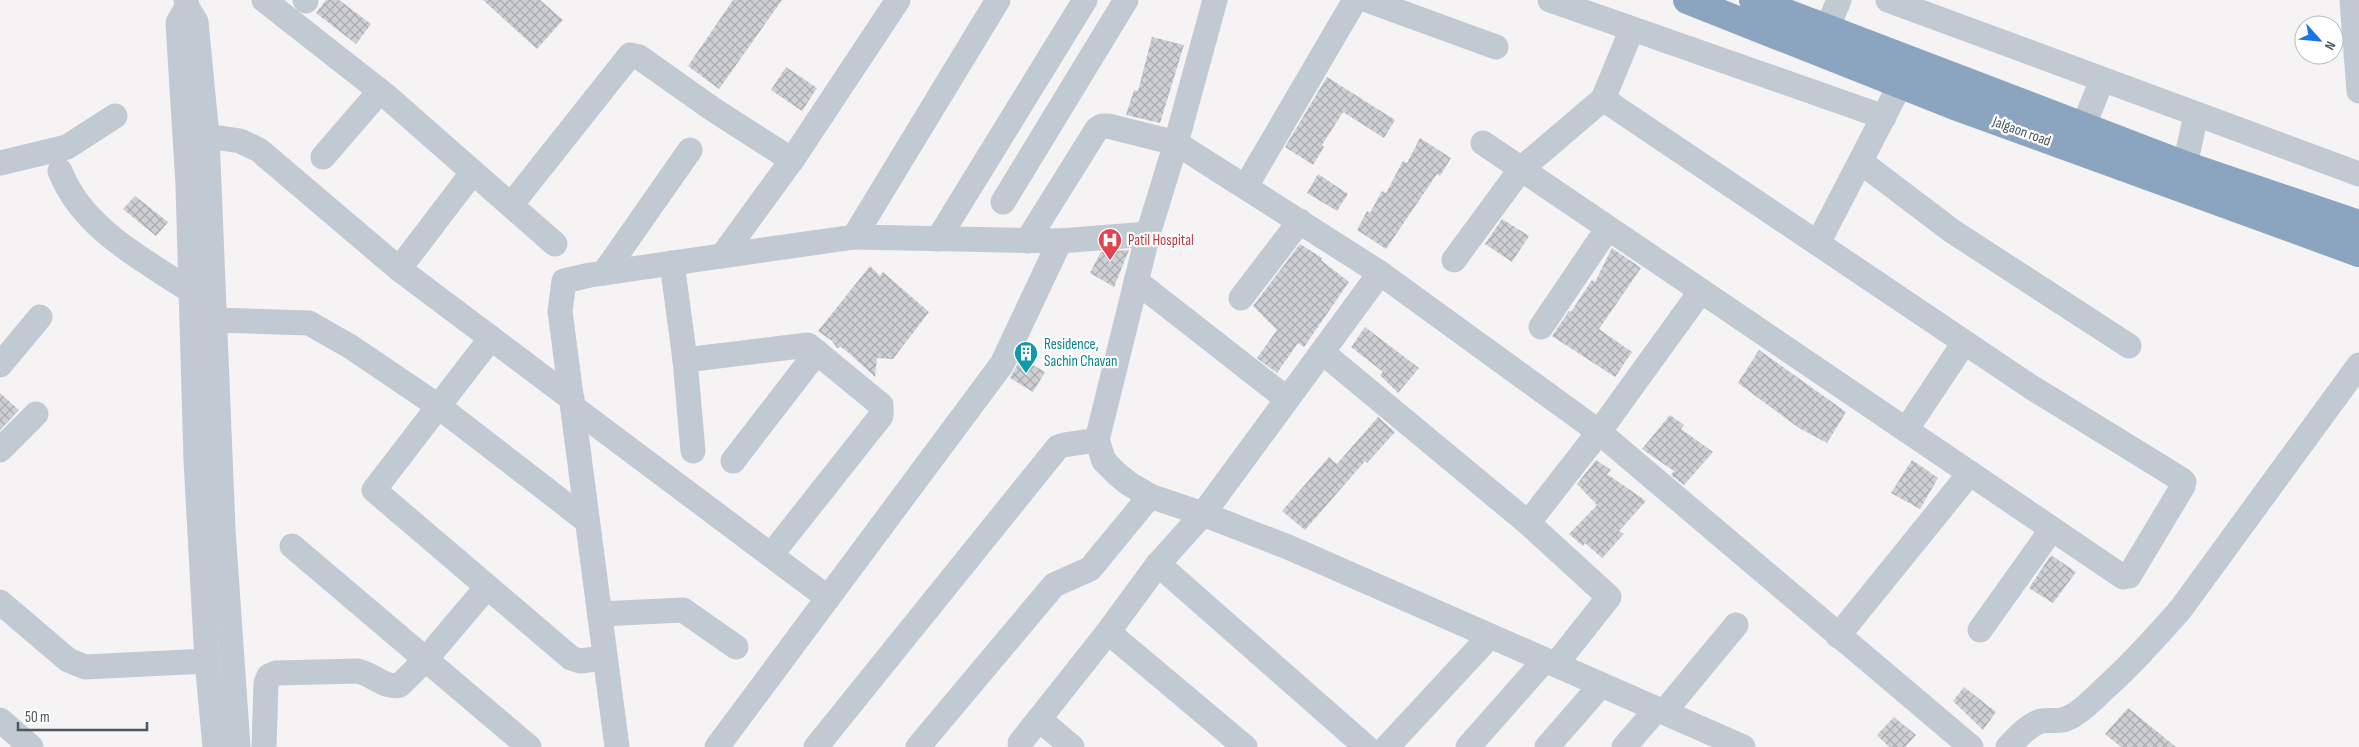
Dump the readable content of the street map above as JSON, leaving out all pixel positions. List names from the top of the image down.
{
  "streets": {
    "highway": ["Jalgaon road"]
  },
  "places": {
    "hospital": ["Patil Hospital"],
    "building": ["Residence, Sachin Chavan"]
  },
  "scale_bar": "50 m",
  "north": "bottom right"
}
